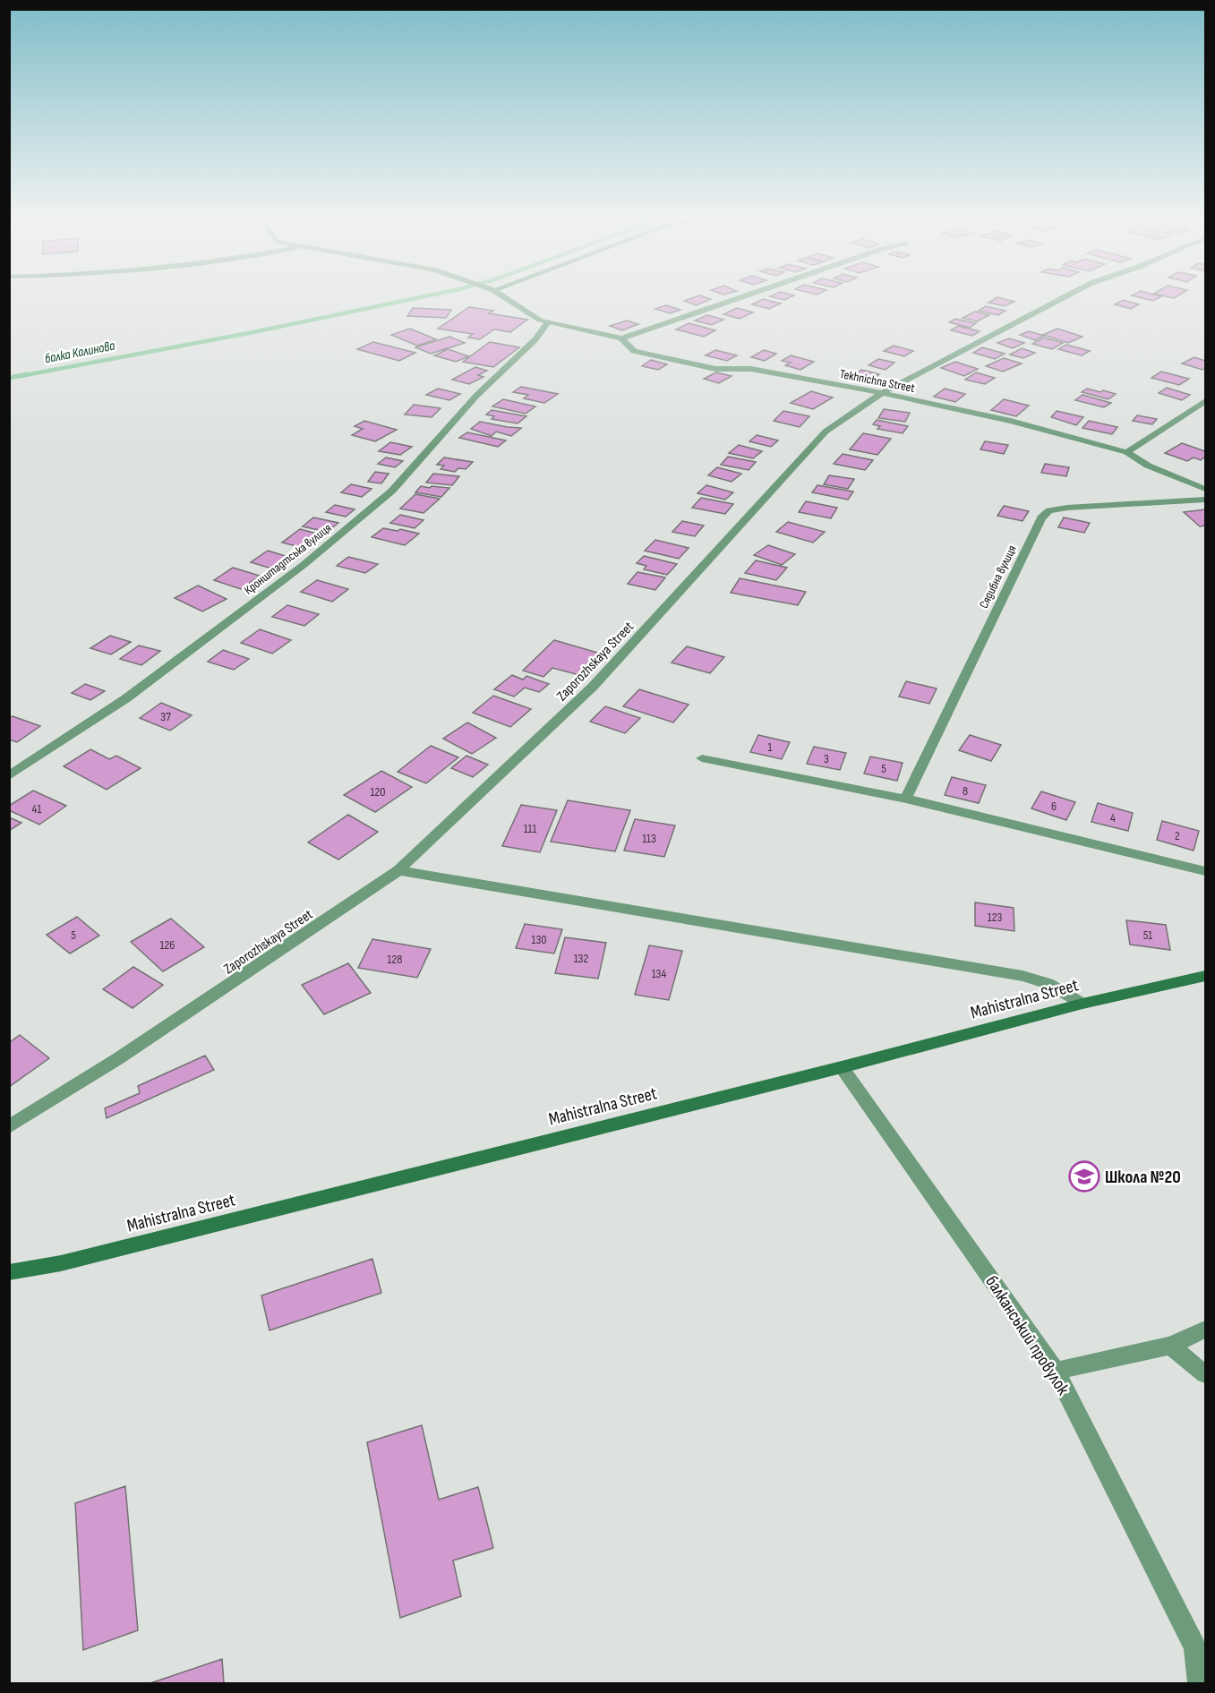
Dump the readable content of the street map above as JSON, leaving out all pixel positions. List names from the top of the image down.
{
  "streets": {
    "main road": ["Mahistralna Street"],
    "street": [
      "Tekhnichna Street",
      "Кронштадтська вулиця",
      "Сядибна вулиця",
      "Zaporozhskaya Street",
      "балканський провулок"
    ]
  },
  "crossings": [
    ["Tekhnichna Street", "Кронштадтська вулиця"],
    ["Tekhnichna Street", "Zaporozhskaya Street"],
    ["Mahistralna Street", "балканський провулок"]
  ],
  "water": ["балка Калинова"],
  "places": {
    "school or university": ["Школа №20"]
  },
  "house_numbers": [
    "37",
    "1",
    "3",
    "5",
    "8",
    "120",
    "6",
    "41",
    "4",
    "111",
    "2",
    "113",
    "123",
    "5",
    "51",
    "130",
    "126",
    "132",
    "128",
    "134"
  ]
}
